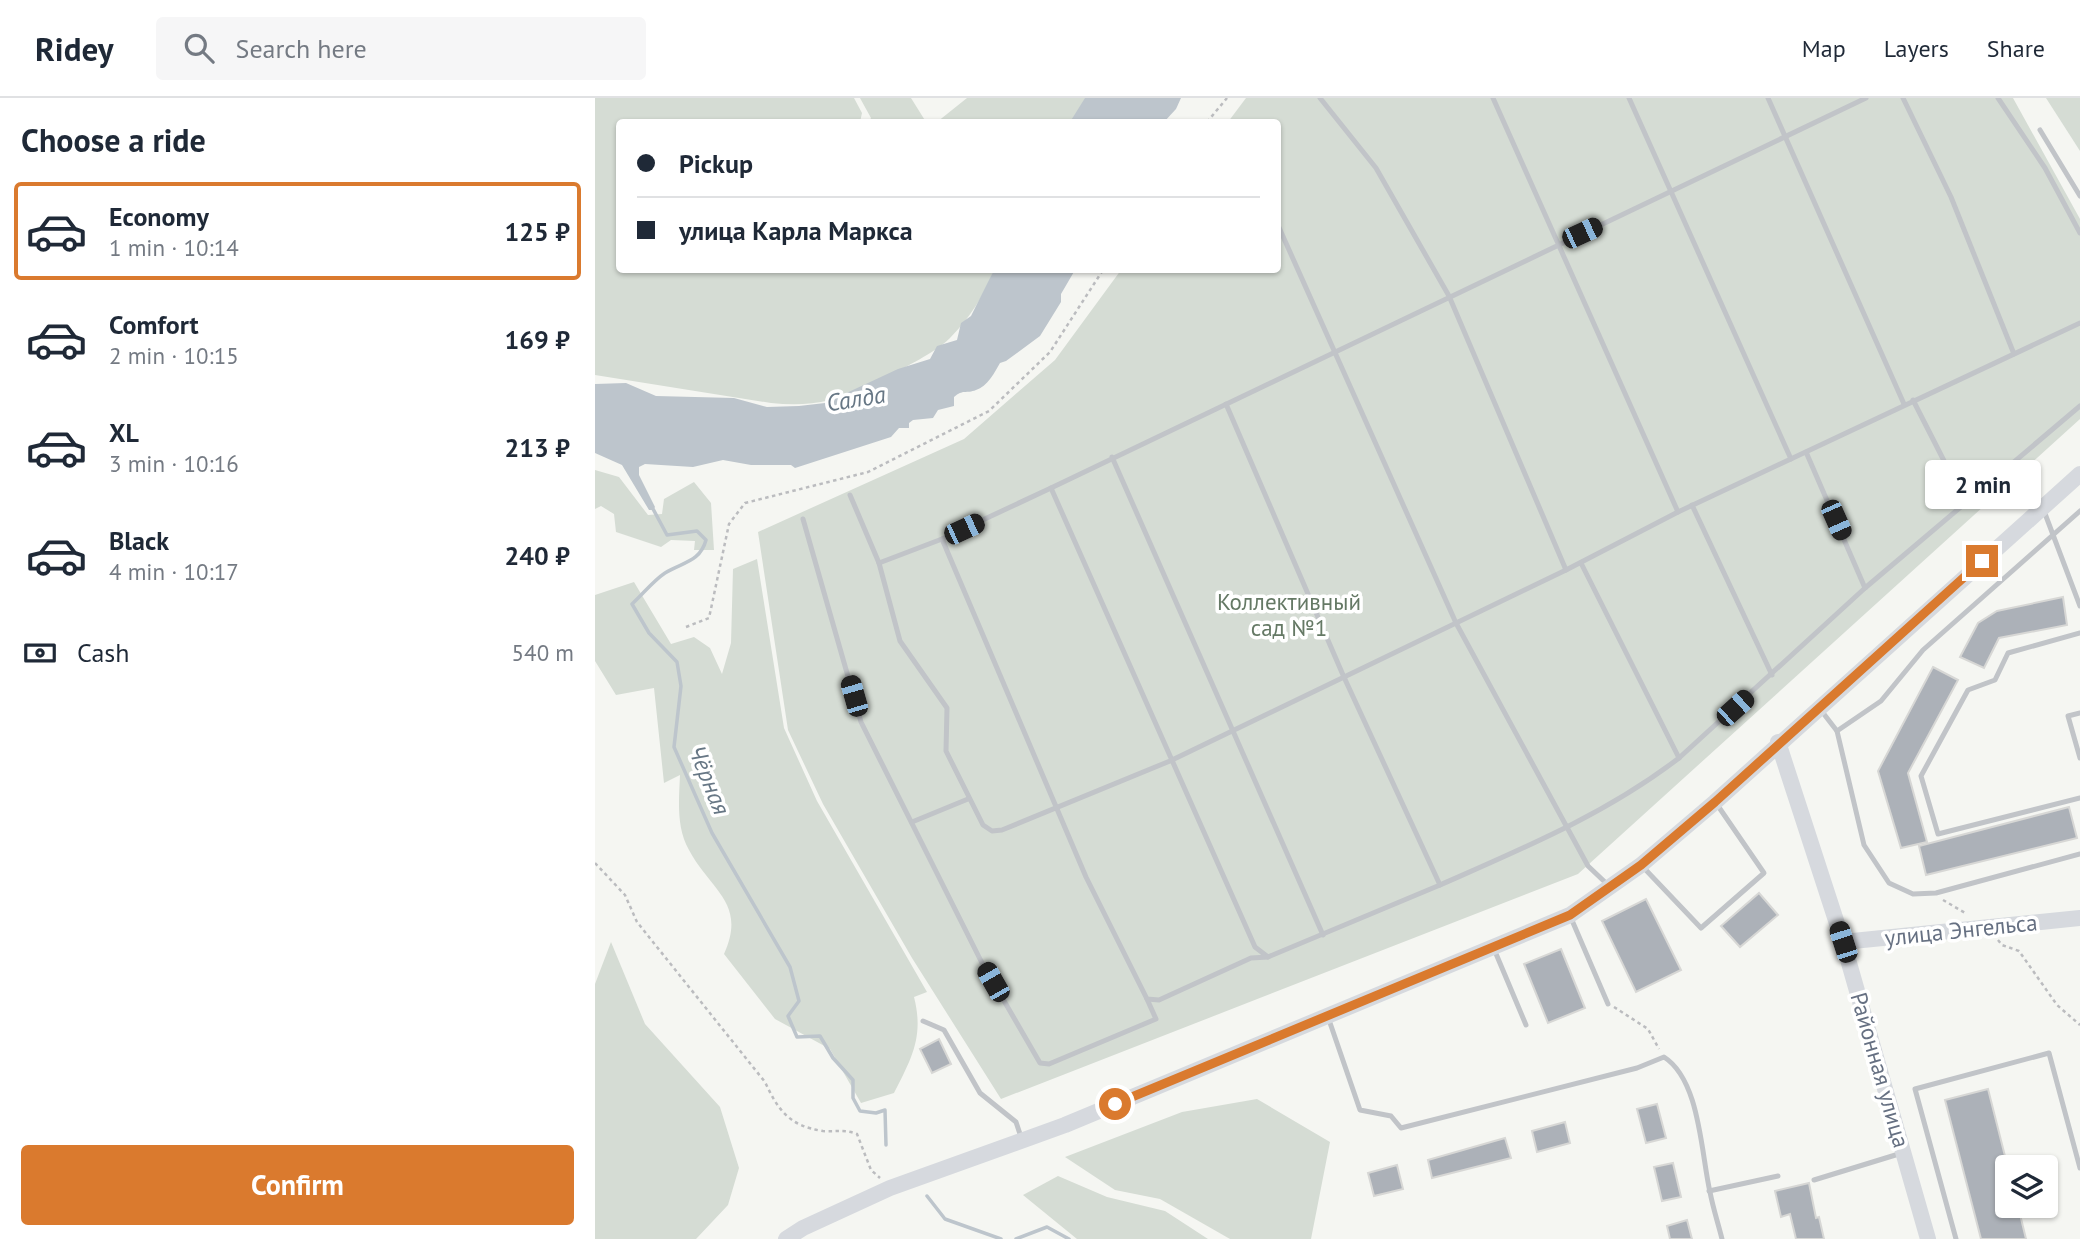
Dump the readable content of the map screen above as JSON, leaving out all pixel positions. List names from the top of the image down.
{
  "streets": {
    "street": ["улица Энгельса", "Районная улица"]
  },
  "crossings": [
    ["улица Энгельса", "Районная улица"]
  ],
  "water": ["Салда", "Чёрная"],
  "parks": ["Коллективный сад №1"],
  "page": {
    "header": "Ridey",
    "search": "Search here",
    "nav": ["Map", "Layers", "Share"],
    "heading": "Choose a ride",
    "banner": ["Pickup", "улица Карла Маркса"],
    "list": [
      {
        "name": "Economy",
        "note": "1 min · 10:14",
        "value": "125 ₽"
      },
      {
        "name": "Comfort",
        "note": "2 min · 10:15",
        "value": "169 ₽"
      },
      {
        "name": "XL",
        "note": "3 min · 10:16",
        "value": "213 ₽"
      },
      {
        "name": "Black",
        "note": "4 min · 10:17",
        "value": "240 ₽"
      }
    ],
    "bubble": "2 min",
    "pay": ["Cash", "540 m"],
    "buttons": "Confirm"
  }
}
